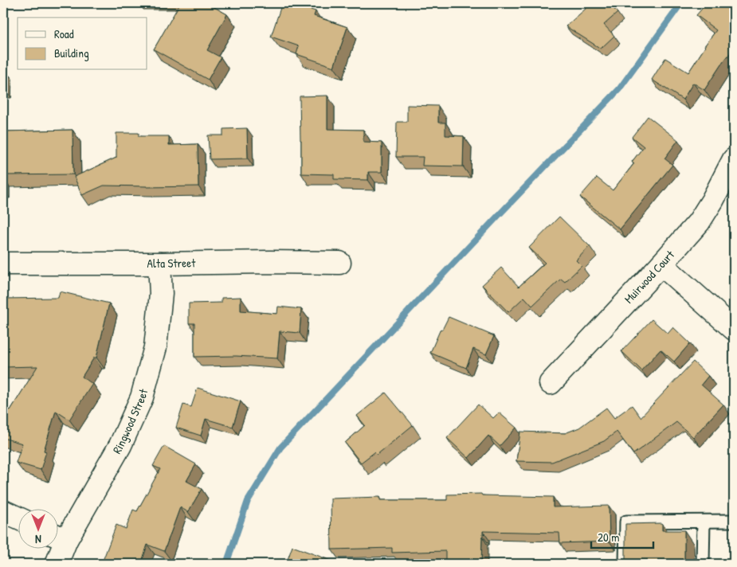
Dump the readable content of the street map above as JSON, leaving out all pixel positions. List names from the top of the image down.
{
  "streets": {
    "street": ["Alta Street", "Muirwood Court", "Ringwood Street"]
  },
  "crossings": [
    ["Alta Street", "Ringwood Street"]
  ],
  "legend": ["Road", "Building"],
  "scale_bar": "20 m",
  "north": "bottom"
}
